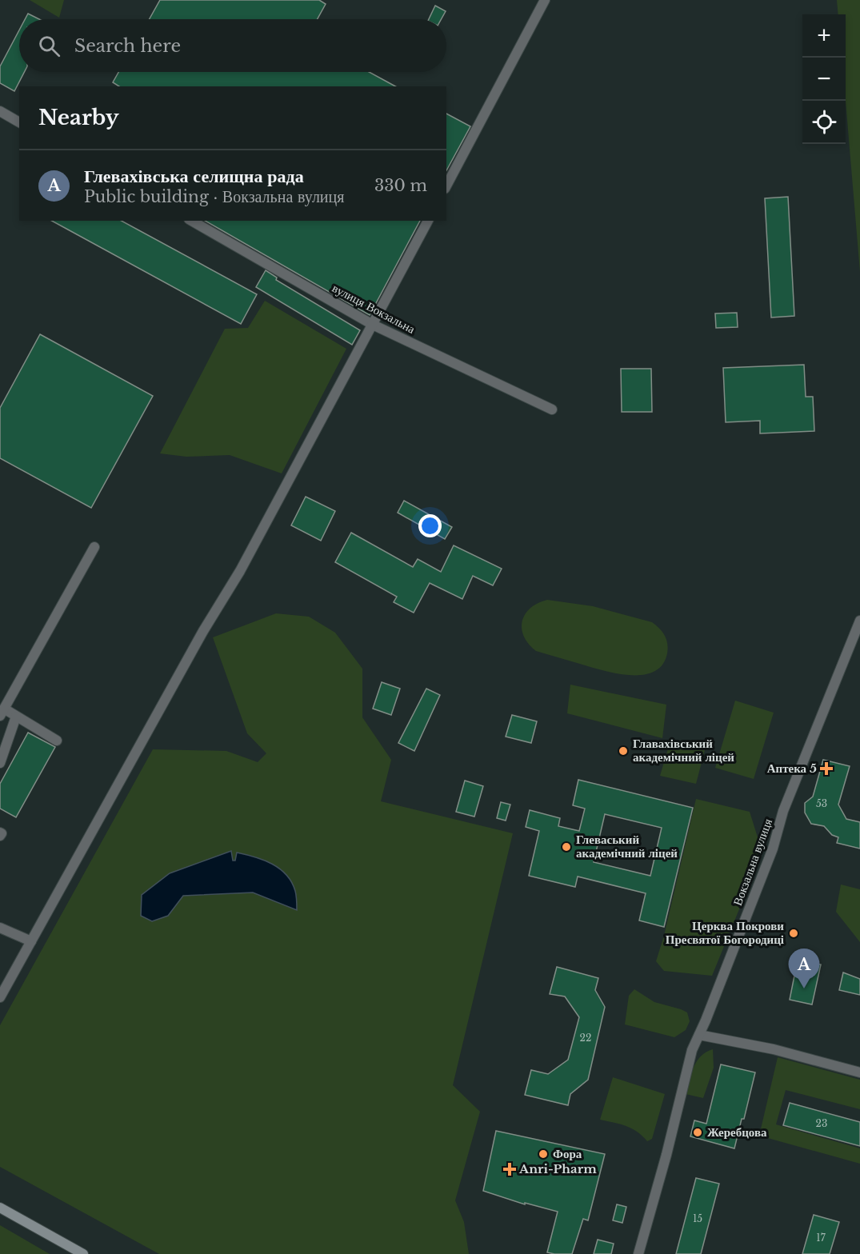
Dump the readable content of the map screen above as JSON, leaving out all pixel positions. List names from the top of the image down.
{
  "streets": {
    "street": ["вулиця Вокзальна", "Вокзальна вулиця"]
  },
  "places": {
    "other": [
      "Главахівський академічний ліцей",
      "Глеваський академічний ліцей",
      "Церква Покрови Пресвятої Богородиці",
      "Жеребцова",
      "Фора"
    ],
    "health": ["Аптека 5", "Anri-Pharm"]
  },
  "house_numbers": [
    "53",
    "22",
    "23",
    "15",
    "17"
  ],
  "page": {
    "map_buttons": ["+", "−"],
    "search": "Search here",
    "heading": "Nearby",
    "list": [
      {
        "mark": "A",
        "name": "Глевахівська селищна рада",
        "note": "Public building · Вокзальна вулиця",
        "value": "330 m"
      }
    ],
    "pins": "A"
  }
}
